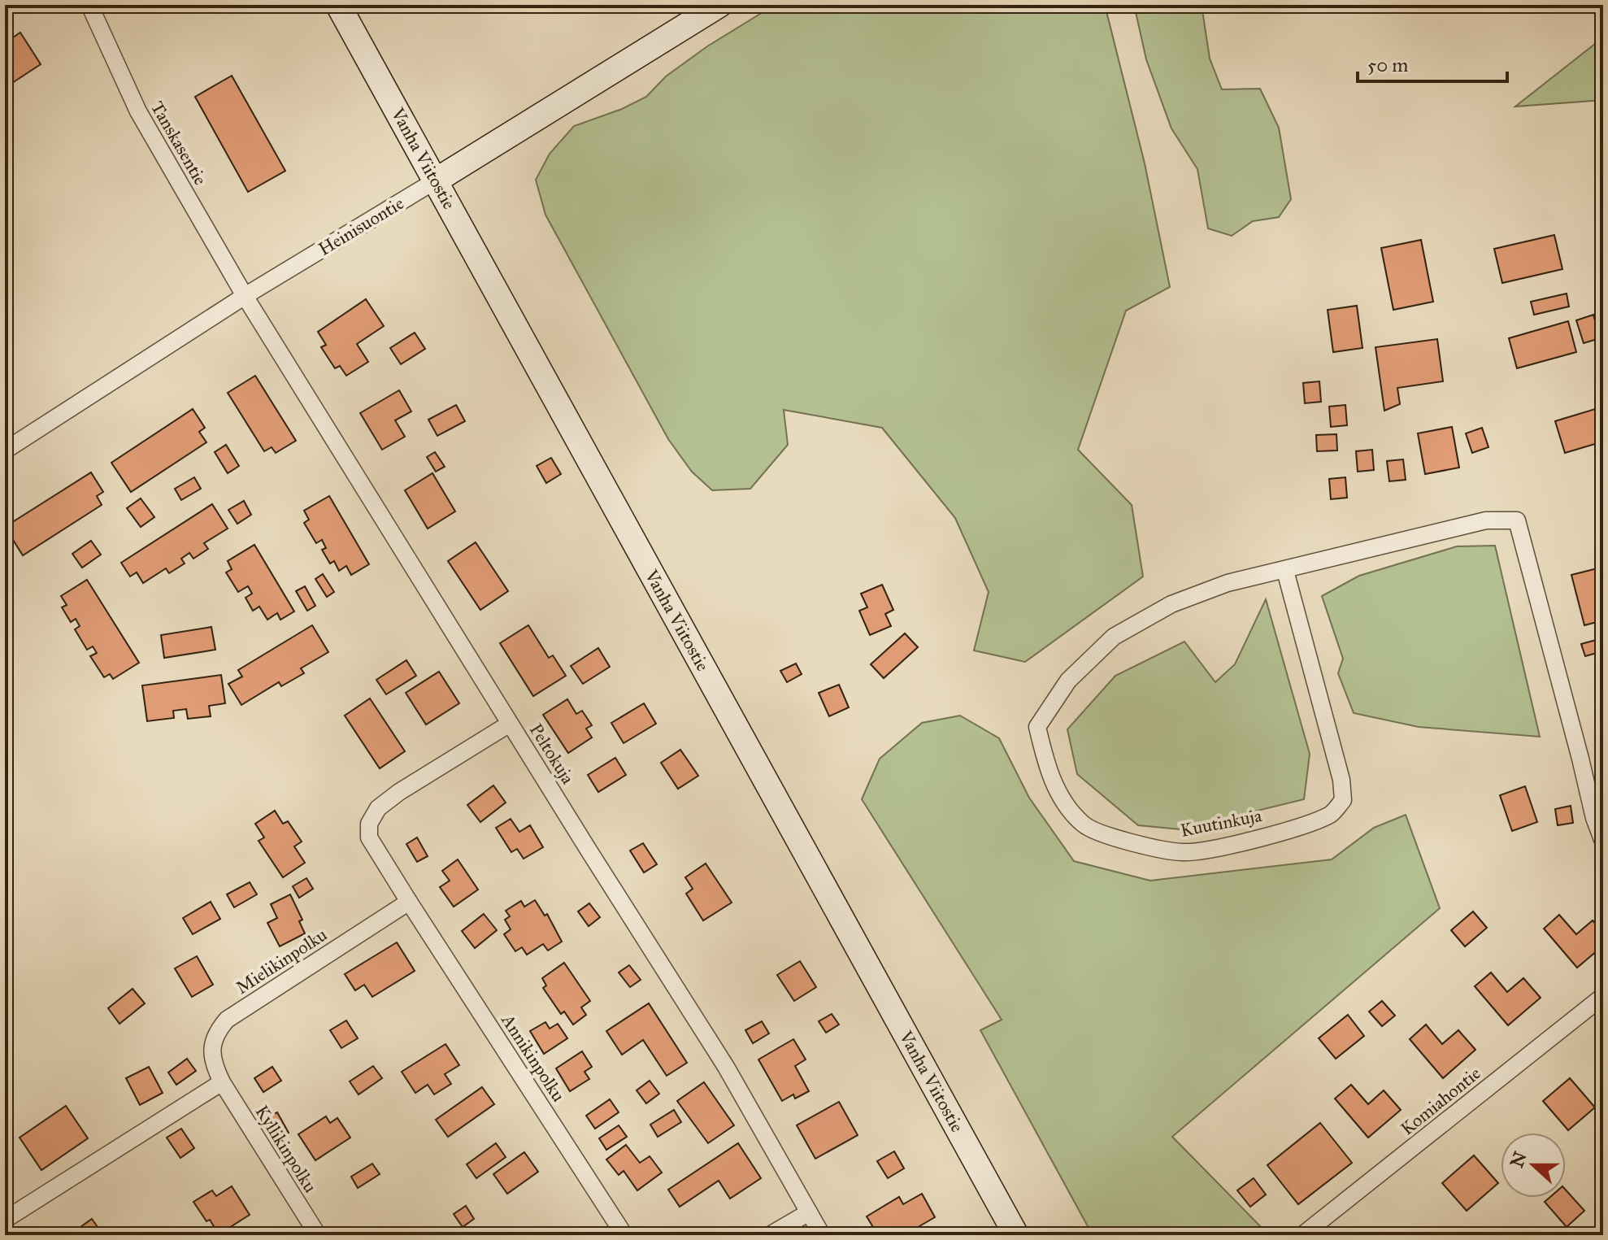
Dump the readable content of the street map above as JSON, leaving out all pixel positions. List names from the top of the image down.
{
  "streets": {
    "main road": ["Vanha Viitostie", "Heinisuontie"],
    "street": [
      "Tanskasentie",
      "Peltokuja",
      "Kuutinkuja",
      "Mielikinpolku",
      "Annikinpolku",
      "Komiahontie",
      "Kyllikinpolku"
    ]
  },
  "crossings": [
    ["Tanskasentie", "Heinisuontie"],
    ["Tanskasentie", "Peltokuja"],
    ["Vanha Viitostie", "Heinisuontie"],
    ["Heinisuontie", "Peltokuja"],
    ["Mielikinpolku", "Annikinpolku"],
    ["Mielikinpolku", "Kyllikinpolku"]
  ],
  "scale_bar": "50 m",
  "north": "left"
}
